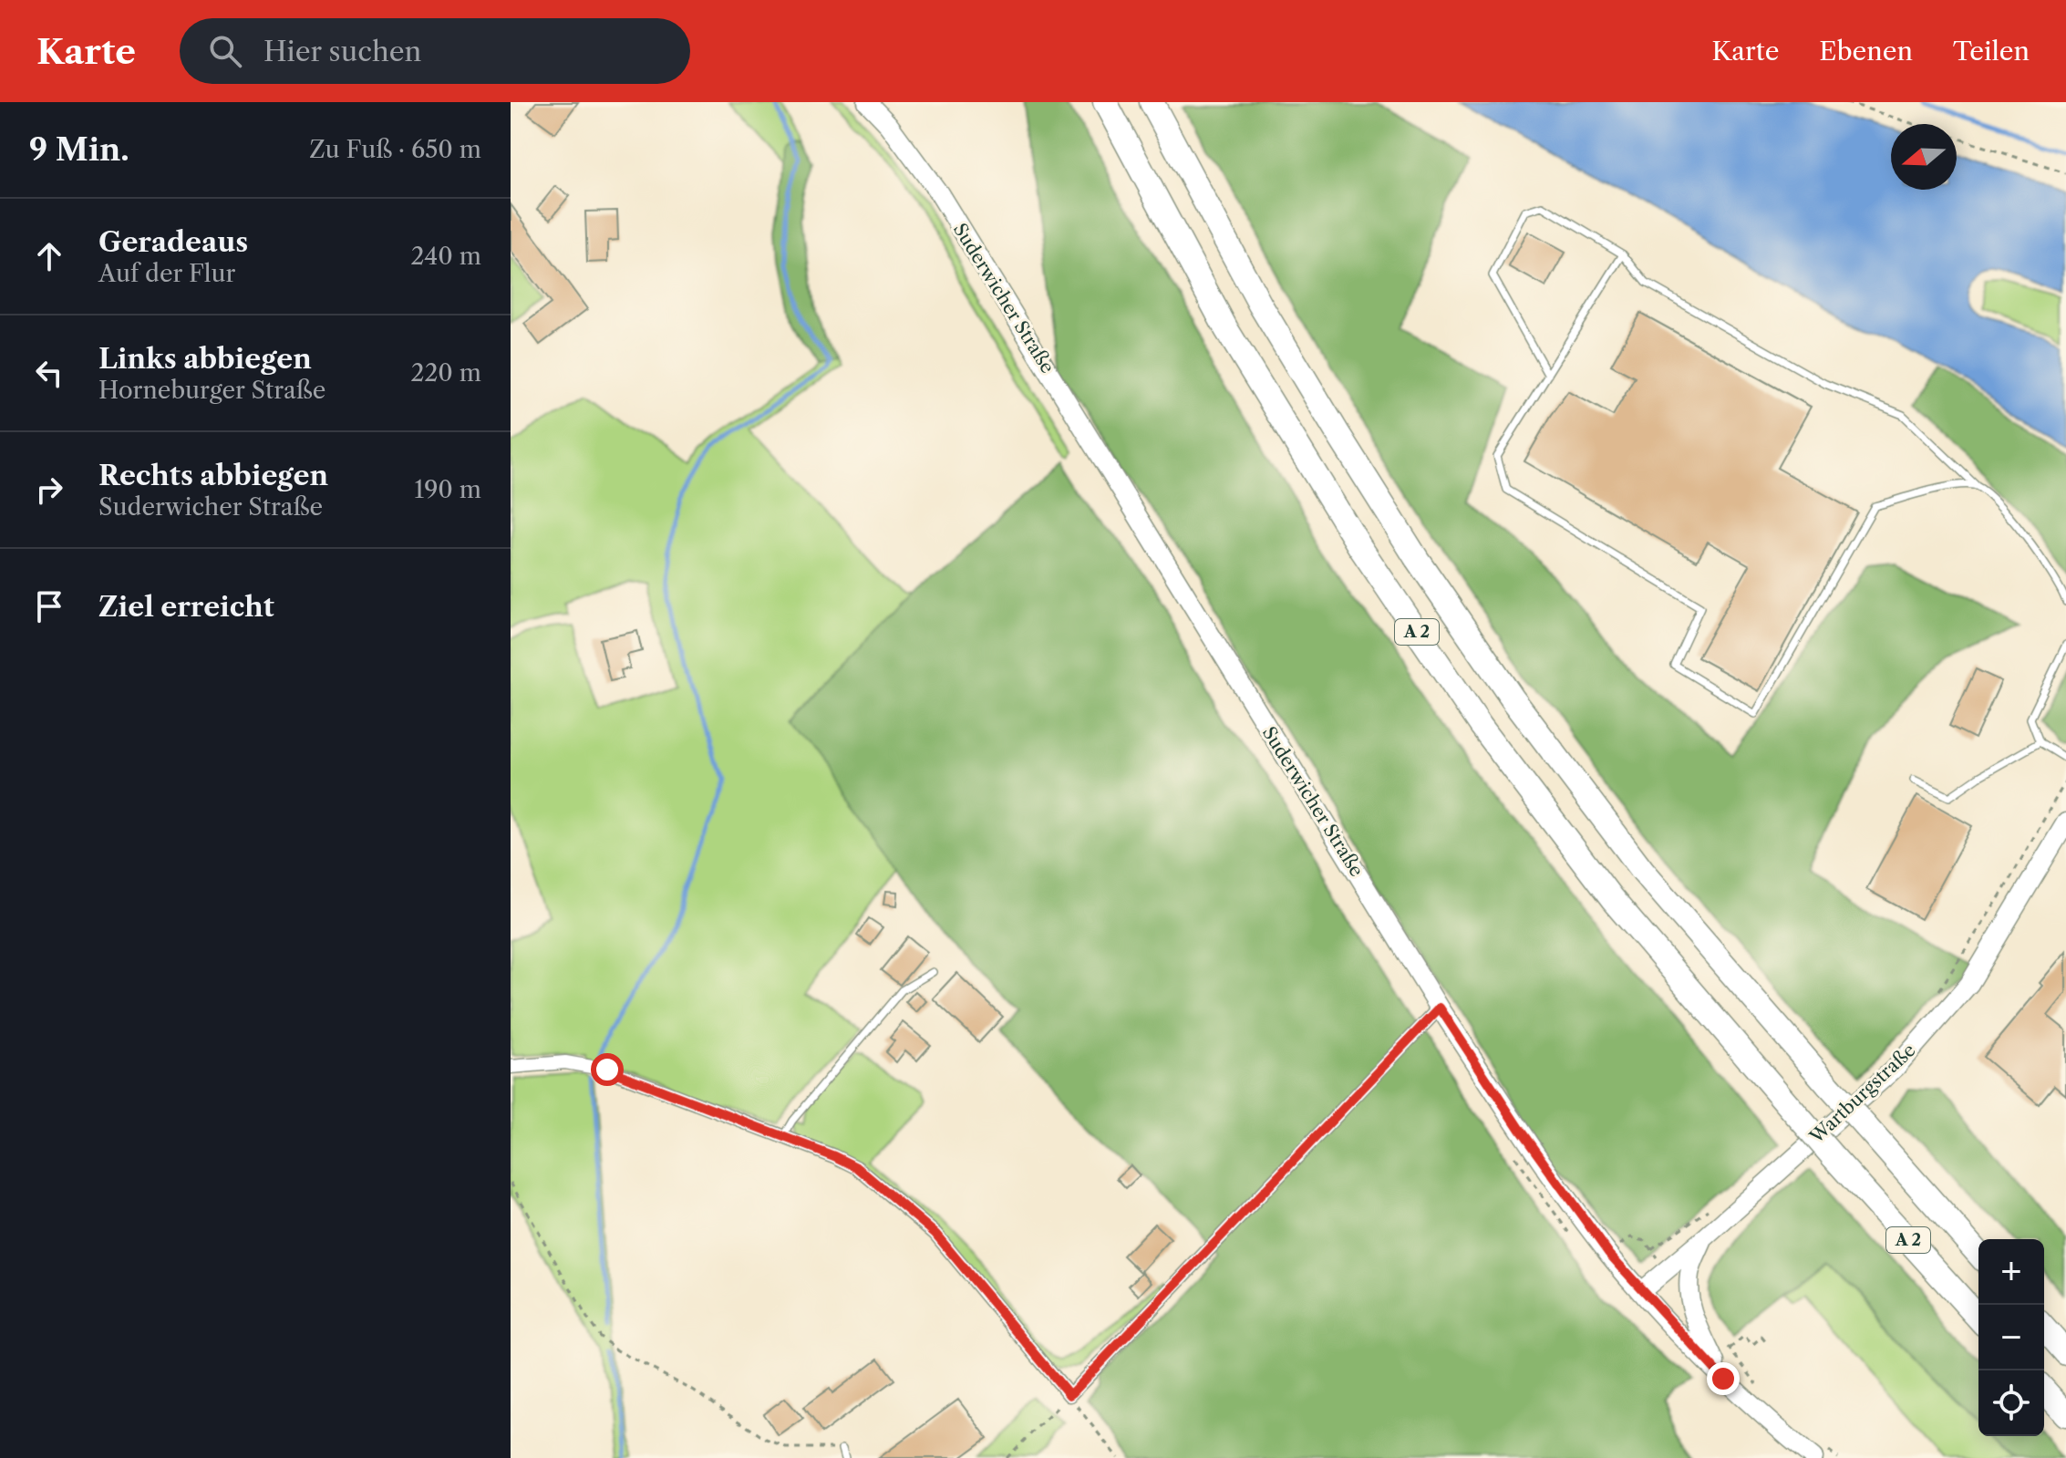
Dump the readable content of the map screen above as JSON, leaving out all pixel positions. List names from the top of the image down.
{
  "streets": {
    "highway": ["A 2"],
    "main road": ["Suderwicher Straße", "Wartburgstraße"]
  },
  "crossings": [
    ["Suderwicher Straße", "Wartburgstraße"]
  ],
  "north": "left",
  "page": {
    "header": "Karte",
    "search": "Hier suchen",
    "nav": ["Karte", "Ebenen", "Teilen"],
    "heading": ["9 Min.", "Zu Fuß · 650 m"],
    "list": [
      ["Geradeaus", "Auf der Flur", "240 m"],
      ["Links abbiegen", "Horneburger Straße", "220 m"],
      ["Rechts abbiegen", "Suderwicher Straße", "190 m"],
      "Ziel erreicht"
    ],
    "map_buttons": ["+", "−"]
  }
}
